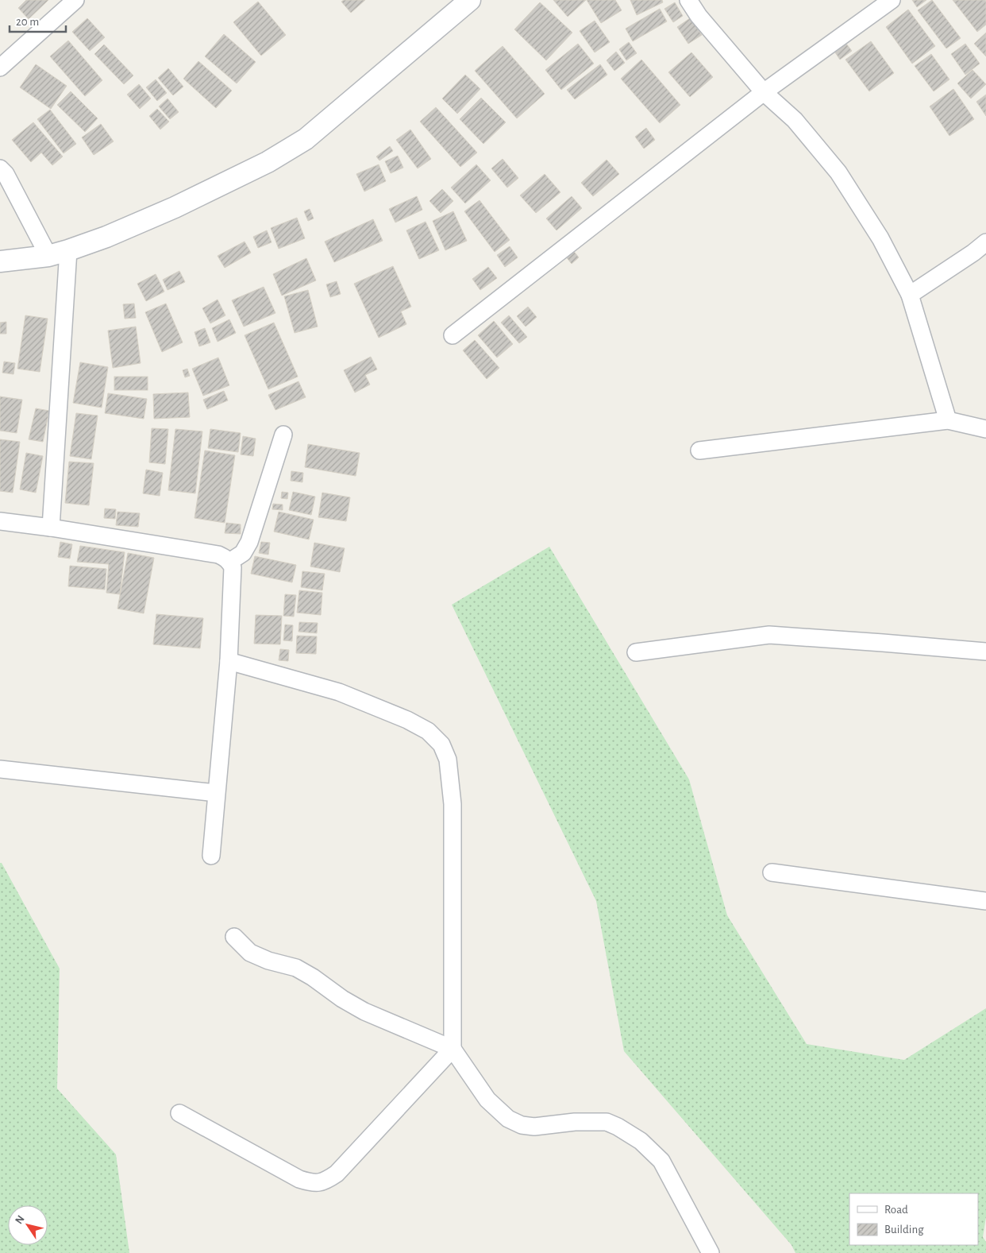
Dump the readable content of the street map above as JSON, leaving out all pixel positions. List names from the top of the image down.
{
  "legend": ["Road", "Building"],
  "scale_bar": "20 m",
  "north": "top left"
}
